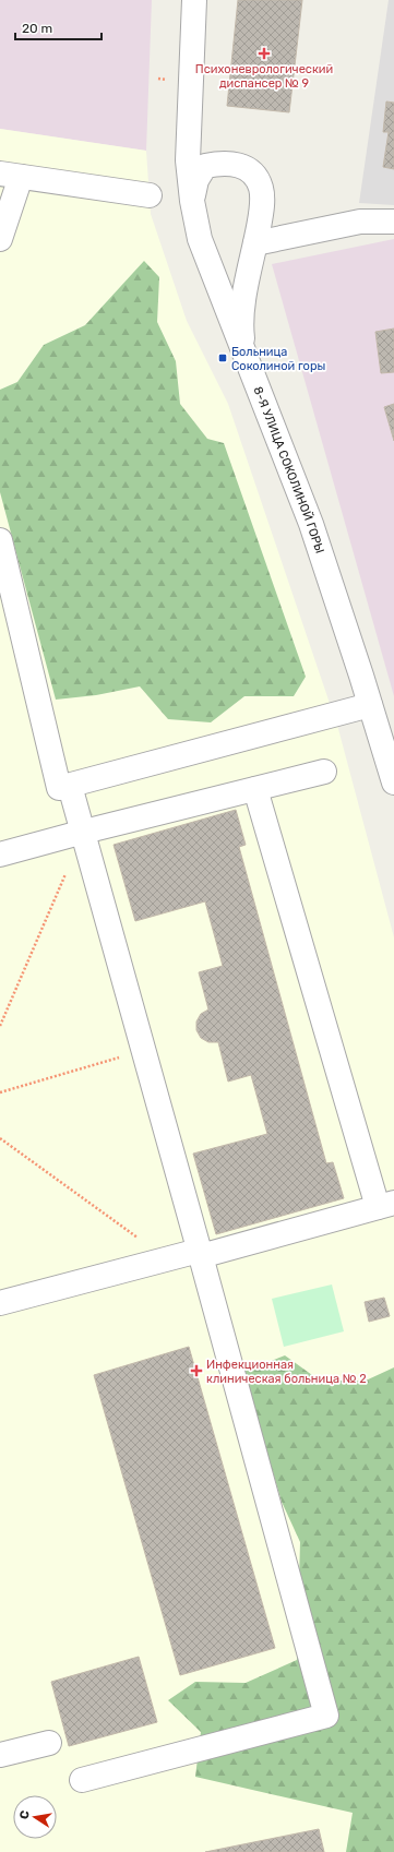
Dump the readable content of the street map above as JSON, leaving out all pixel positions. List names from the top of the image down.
{
  "streets": {
    "street": ["8-Я УЛИЦА СОКОЛИНОЙ ГОРЫ"]
  },
  "places": {
    "health": ["Психоневрологический диспансер № 9", "Инфекционная клиническая больница № 2"],
    "transit": ["Больница Соколиной горы"]
  },
  "scale_bar": "20 m",
  "north": "left"
}
